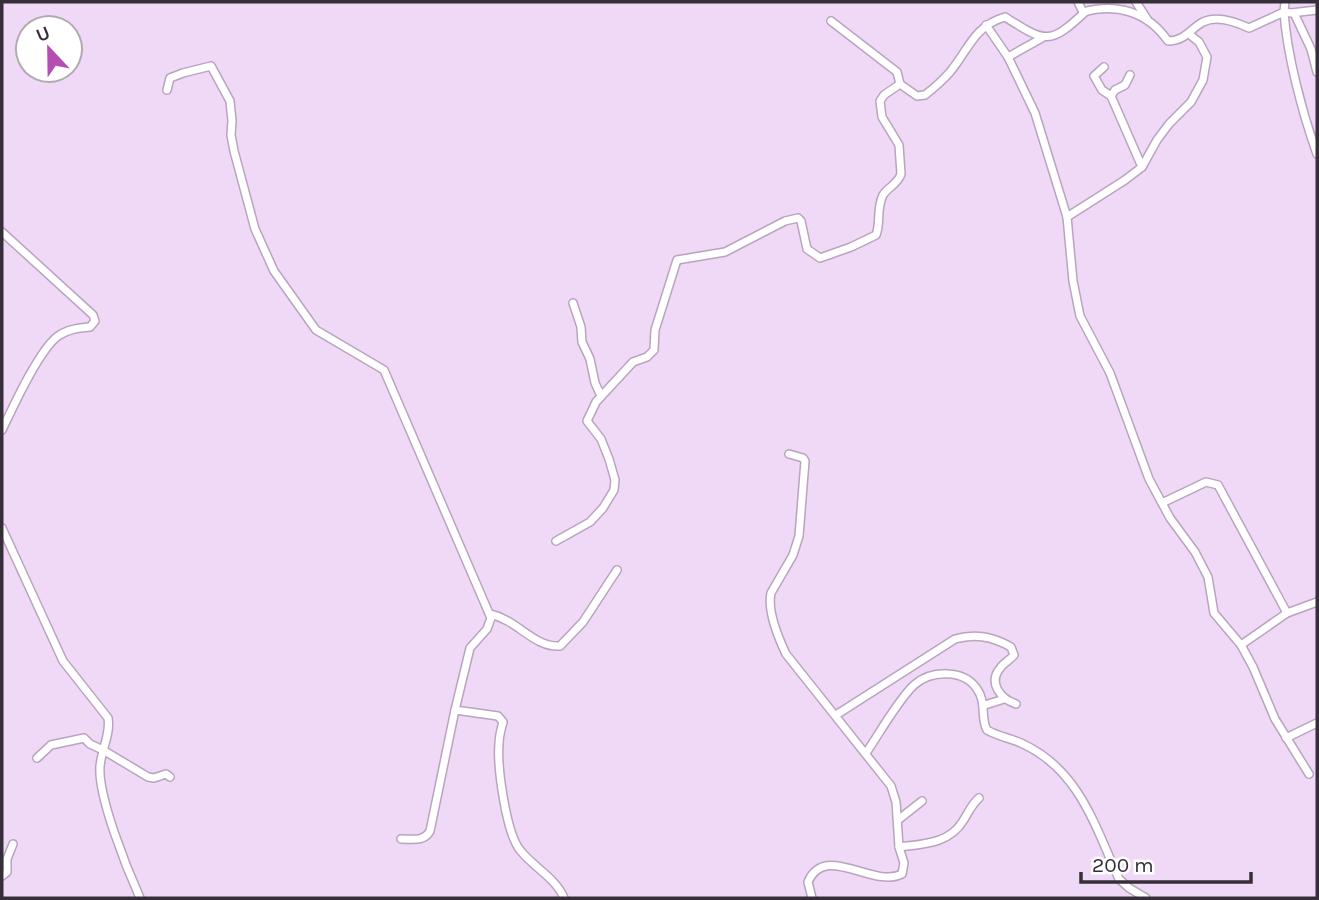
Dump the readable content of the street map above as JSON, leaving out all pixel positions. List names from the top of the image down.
{
  "scale_bar": "200 m",
  "north": "top"
}
